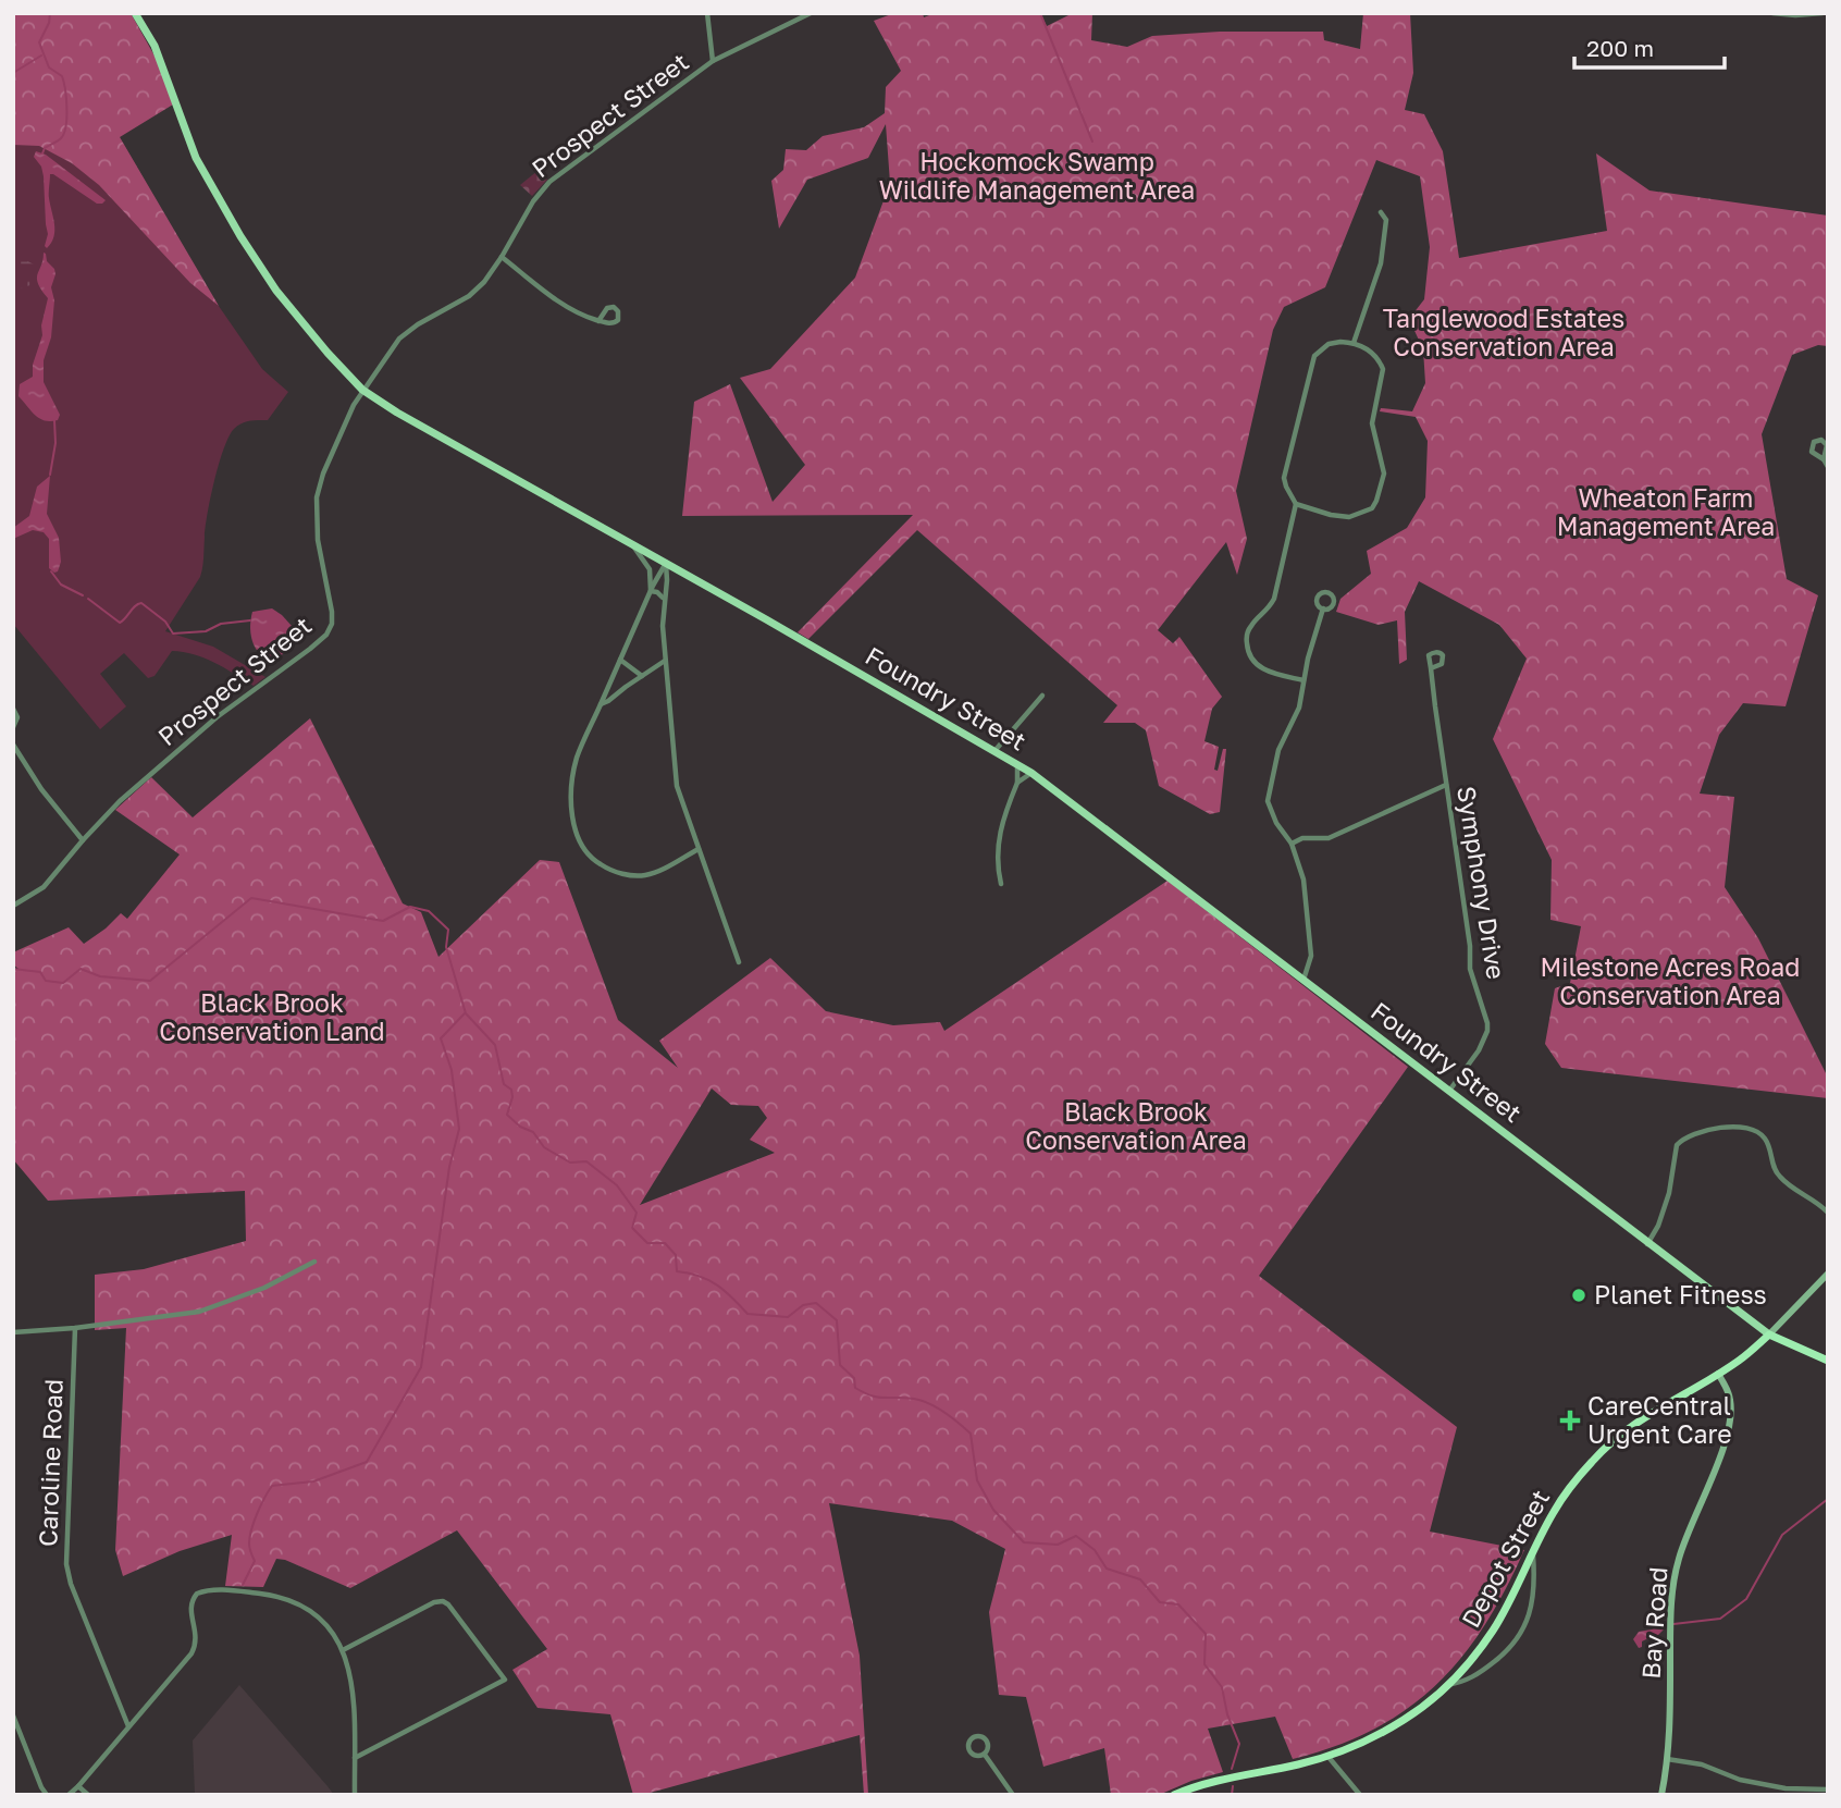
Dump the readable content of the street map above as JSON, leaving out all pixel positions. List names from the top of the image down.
{
  "streets": {
    "highway": ["Foundry Street", "Depot Street"],
    "main road": ["Bay Road"],
    "street": ["Prospect Street", "Symphony Drive", "Caroline Road"]
  },
  "crossings": [
    ["Prospect Street", "Foundry Street"],
    ["Foundry Street", "Symphony Drive"],
    ["Foundry Street", "Depot Street"],
    ["Depot Street", "Bay Road"]
  ],
  "parks": [
    "Hockomock Swamp Wildlife Management Area",
    "Tanglewood Estates Conservation Area",
    "Wheaton Farm Management Area",
    "Milestone Acres Road Conservation Area",
    "Black Brook Conservation Land",
    "Black Brook Conservation Area"
  ],
  "places": {
    "other": ["Planet Fitness"],
    "health": ["CareCentral Urgent Care"]
  },
  "scale_bar": "200 m"
}
